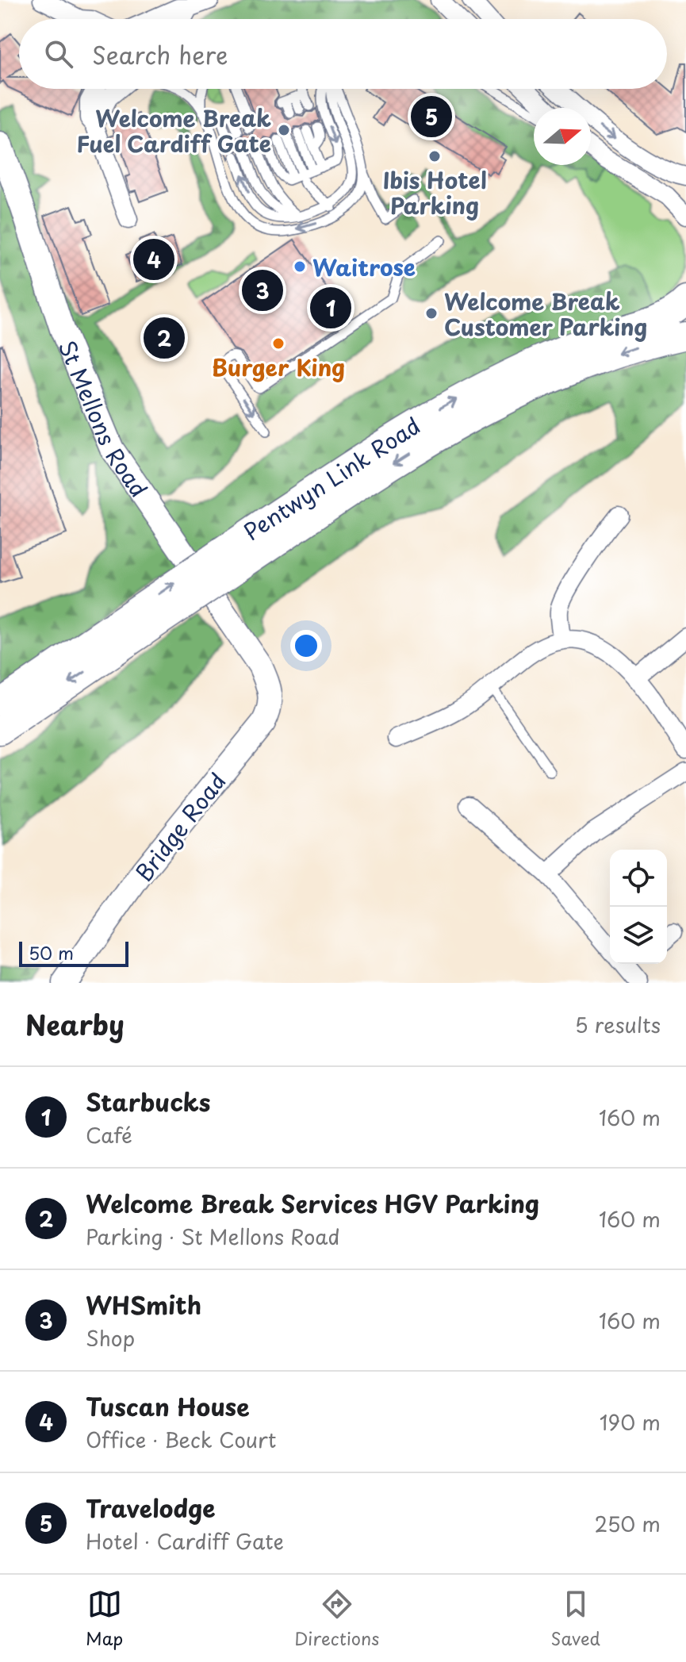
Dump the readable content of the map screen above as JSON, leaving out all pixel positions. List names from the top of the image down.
{
  "streets": {
    "main road": ["St Mellons Road", "Pentwyn Link Road", "Bridge Road"]
  },
  "crossings": [
    ["St Mellons Road", "Bridge Road"]
  ],
  "places": [
    "Welcome Break Fuel Cardiff Gate",
    "Ibis Hotel Parking",
    "Waitrose",
    "Welcome Break Customer Parking",
    "Burger King"
  ],
  "scale_bar": "50 m",
  "north": "right",
  "page": {
    "search": "Search here",
    "pins": [
      "5",
      "4",
      "3",
      "1",
      "2"
    ],
    "scale": "50 m",
    "heading": ["Nearby", "5 results"],
    "list": [
      {
        "mark": "1",
        "name": "Starbucks",
        "note": "Café",
        "value": "160 m"
      },
      {
        "mark": "2",
        "name": "Welcome Break Services HGV Parking",
        "note": "Parking · St Mellons Road",
        "value": "160 m"
      },
      {
        "mark": "3",
        "name": "WHSmith",
        "note": "Shop",
        "value": "160 m"
      },
      {
        "mark": "4",
        "name": "Tuscan House",
        "note": "Office · Beck Court",
        "value": "190 m"
      },
      {
        "mark": "5",
        "name": "Travelodge",
        "note": "Hotel · Cardiff Gate",
        "value": "250 m"
      }
    ],
    "nav": ["Map", "Directions", "Saved"]
  }
}
